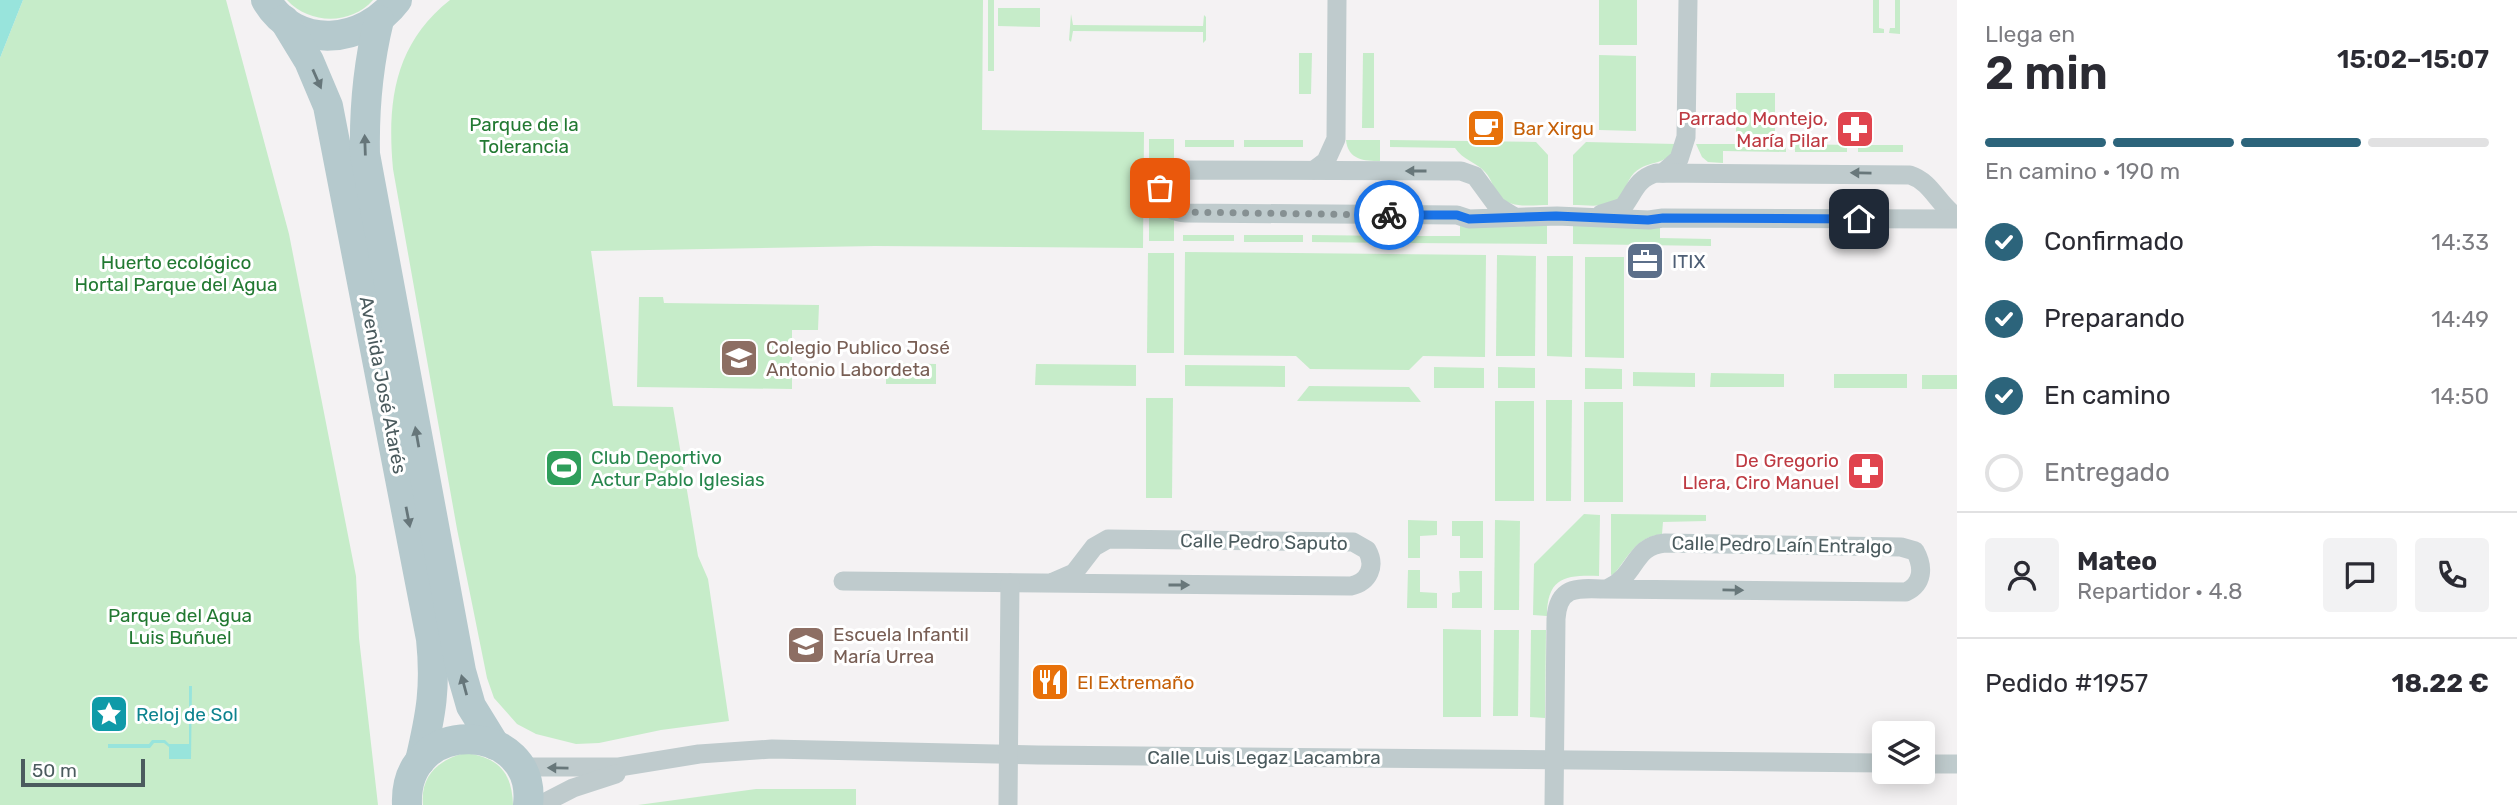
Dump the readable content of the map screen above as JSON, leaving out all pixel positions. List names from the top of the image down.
{
  "streets": {
    "main road": ["Avenida José Atarés"],
    "street": ["Calle Pedro Saputo", "Calle Pedro Laín Entralgo", "Calle Luis Legaz Lacambra"]
  },
  "crossings": [
    ["Avenida José Atarés", "Calle Luis Legaz Lacambra"],
    ["Calle Pedro Laín Entralgo", "Calle Luis Legaz Lacambra"]
  ],
  "parks": ["Parque de la Tolerancia", "Huerto ecológico Hortal Parque del Agua", "Parque del Agua Luis Buñuel"],
  "places": {
    "cafe": ["Bar Xirgu"],
    "pharmacy": ["Parrado Montejo, María Pilar", "De Gregorio Llera, Ciro Manuel"],
    "office": ["ITIX"],
    "school or university": ["Colegio Publico José Antonio Labordeta", "Escuela Infantil María Urrea"],
    "sports": ["Club Deportivo Actur Pablo Iglesias"],
    "restaurant": ["El Extremaño"],
    "place": ["Reloj de Sol"]
  },
  "scale_bar": "50 m",
  "page": {
    "heading": ["2 min", "Llega en", "15:02–15:07"],
    "panel": [
      "Mateo",
      "Repartidor · 4.8",
      "Pedido #1957",
      "18.22 €"
    ],
    "bar": "En camino · 190 m",
    "list": [
      ["Confirmado", "14:33"],
      ["Preparando", "14:49"],
      ["En camino", "14:50"],
      "Entregado"
    ],
    "scale": "50 m"
  }
}
